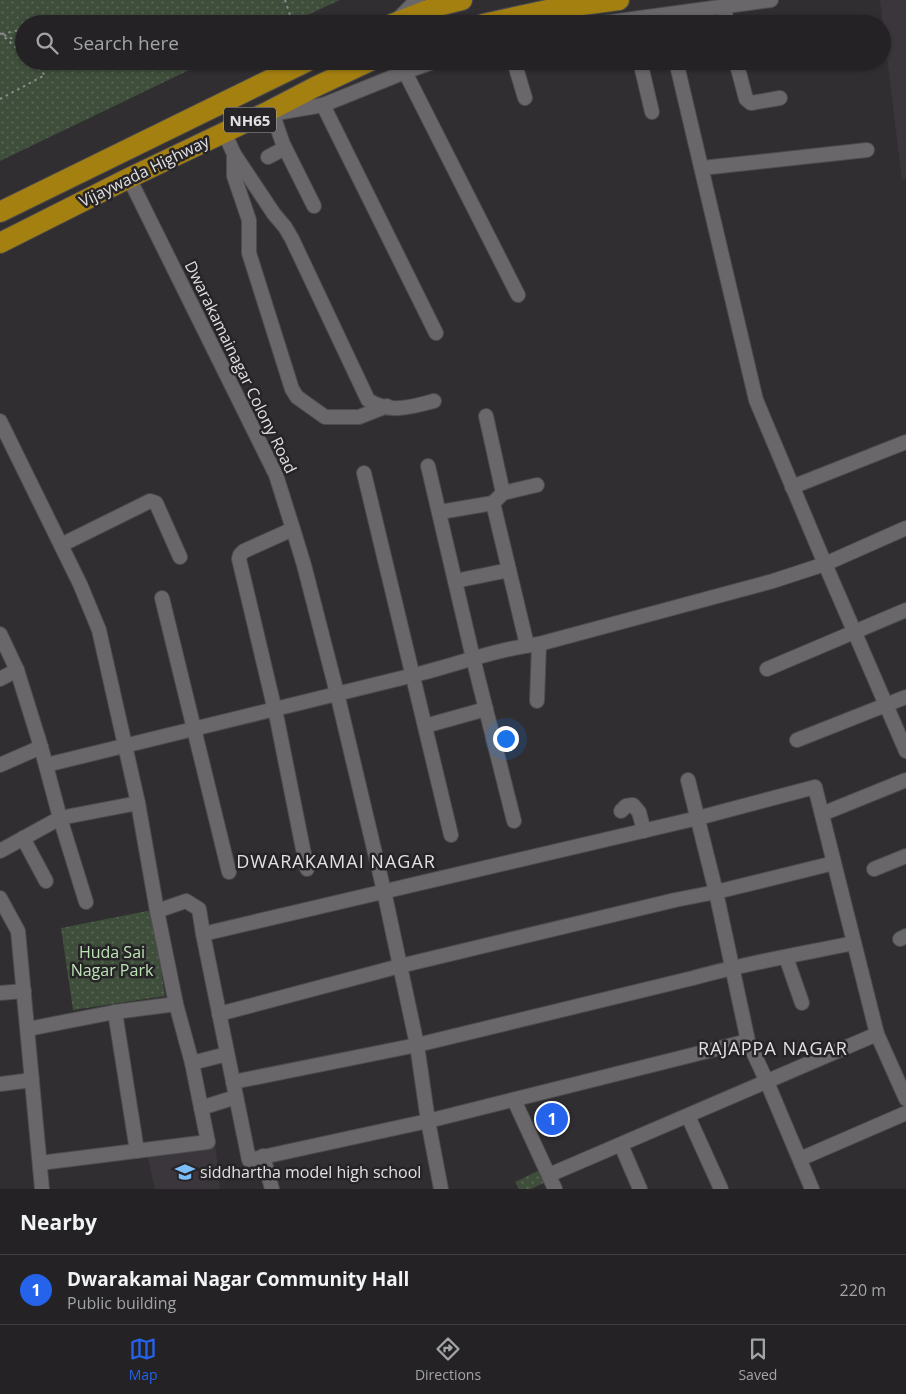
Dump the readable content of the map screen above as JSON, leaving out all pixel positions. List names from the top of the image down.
{
  "streets": {
    "highway": ["NH65", "Vijaywada Highway"],
    "street": ["Dwarakamainagar Colony Road"]
  },
  "crossings": [
    ["Vijaywada Highway", "Dwarakamainagar Colony Road"]
  ],
  "districts": ["DWARAKAMAI NAGAR", "RAJAPPA NAGAR"],
  "parks": ["Huda Sai Nagar Park"],
  "places": {
    "school or university": ["siddhartha model high school"]
  },
  "page": {
    "search": "Search here",
    "pins": "1",
    "heading": "Nearby",
    "list": [
      {
        "mark": "1",
        "name": "Dwarakamai Nagar Community Hall",
        "note": "Public building",
        "value": "220 m"
      }
    ],
    "nav": ["Map", "Directions", "Saved"]
  }
}
